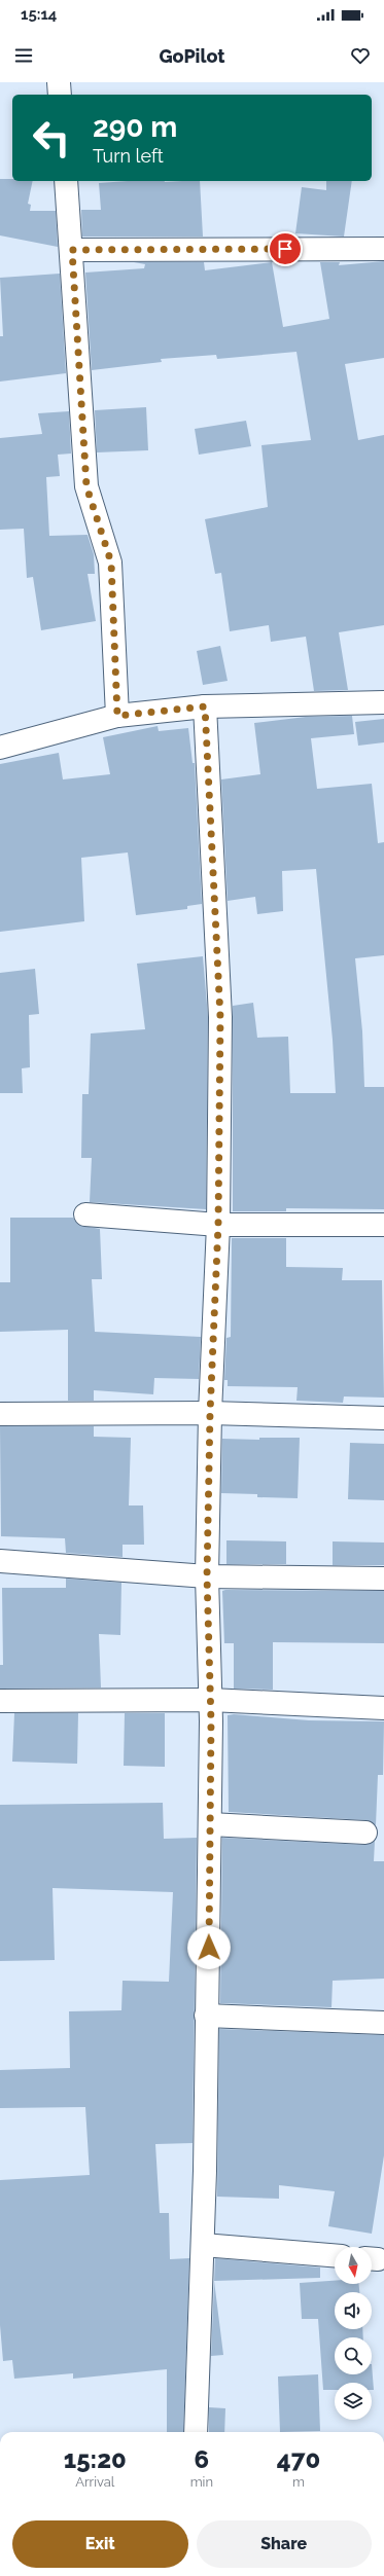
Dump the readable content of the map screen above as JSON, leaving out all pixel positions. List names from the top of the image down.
{
  "north": "bottom",
  "page": {
    "status": "15:14",
    "header": "GoPilot",
    "turn": ["290 m", "Turn left"],
    "eta": [
      "15:20",
      "Arrival",
      "6",
      "min",
      "470",
      "m"
    ],
    "buttons": ["Exit", "Share"]
  }
}
